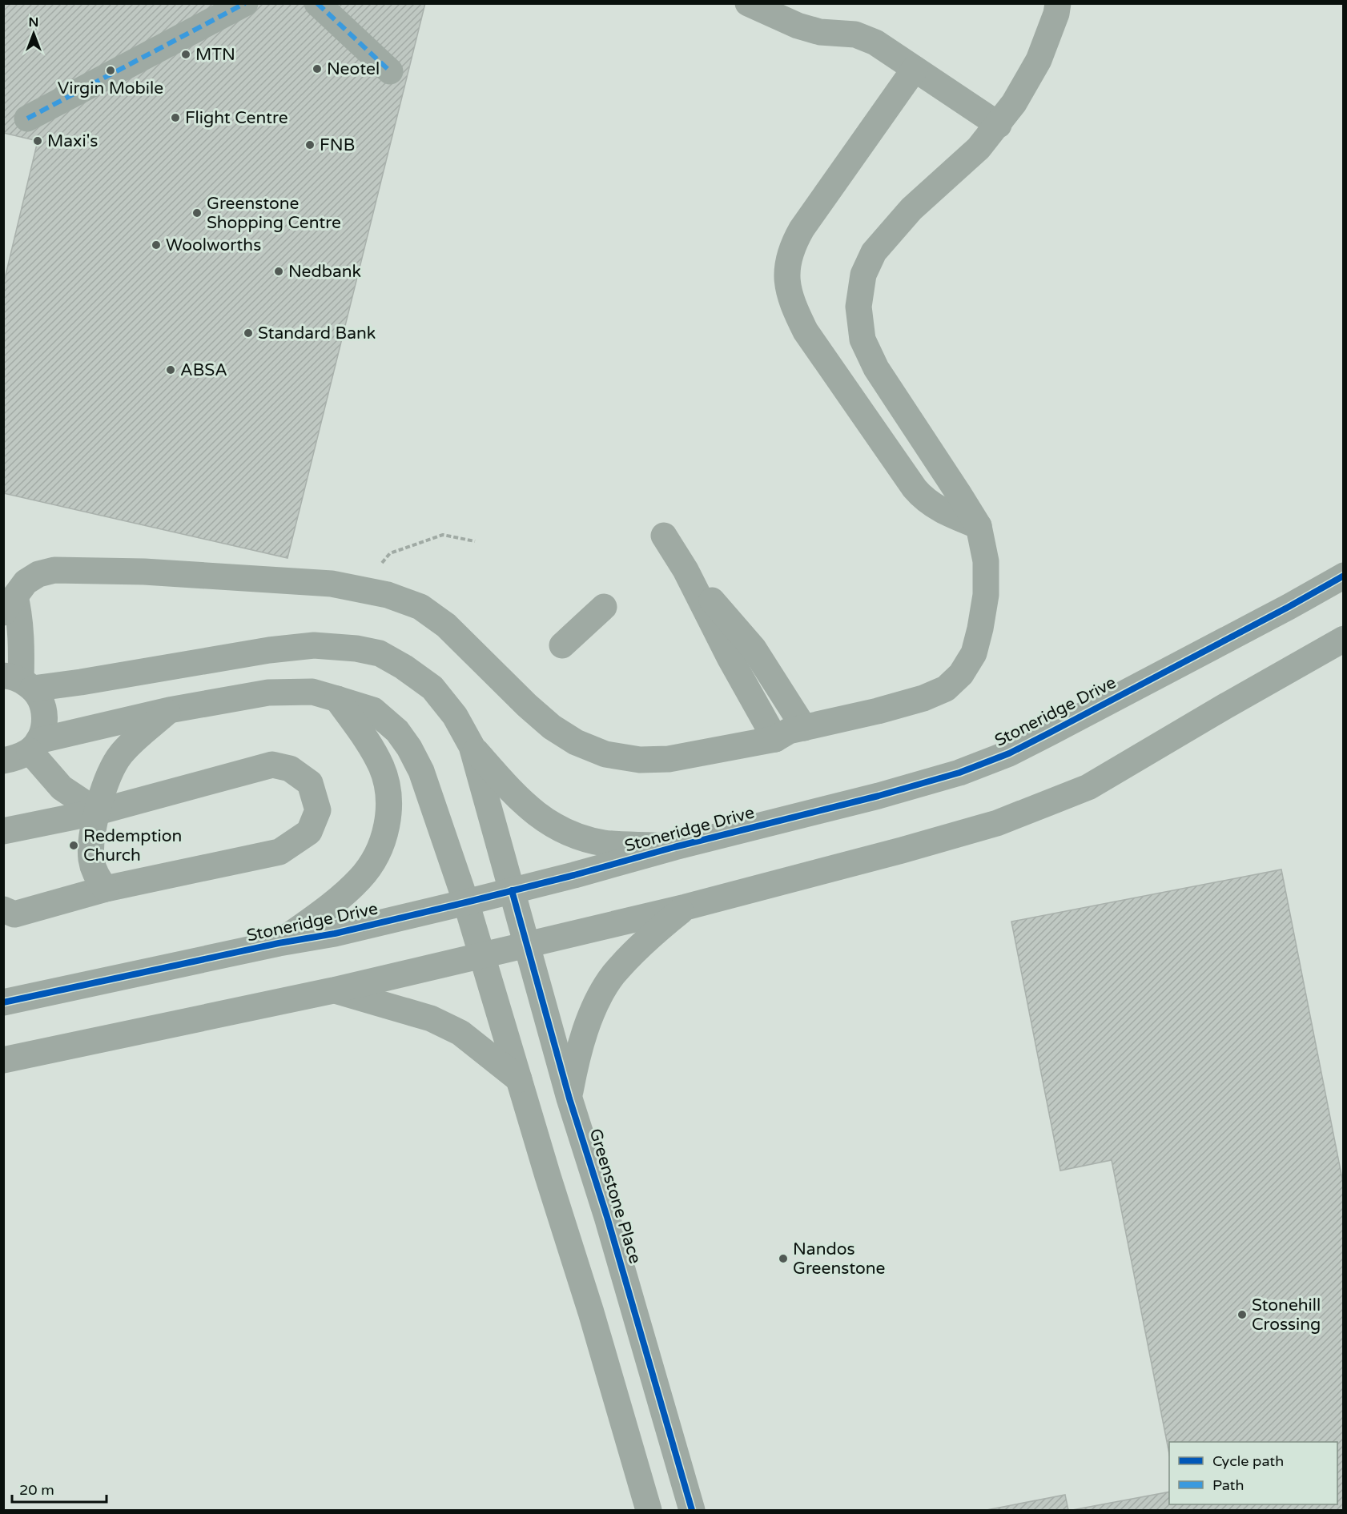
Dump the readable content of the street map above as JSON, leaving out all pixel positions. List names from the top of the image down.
{
  "streets": {
    "street": ["Stoneridge Drive", "Greenstone Place"]
  },
  "crossings": [
    ["Stoneridge Drive", "Greenstone Place"]
  ],
  "places": [
    "MTN",
    "Neotel",
    "Virgin Mobile",
    "Flight Centre",
    "Maxi's",
    "FNB",
    "Greenstone Shopping Centre",
    "Woolworths",
    "Nedbank",
    "Standard Bank",
    "ABSA",
    "Redemption Church",
    "Nandos Greenstone",
    "Stonehill Crossing"
  ],
  "legend": ["Cycle path", "Path"],
  "scale_bar": "20 m",
  "north": "top"
}
